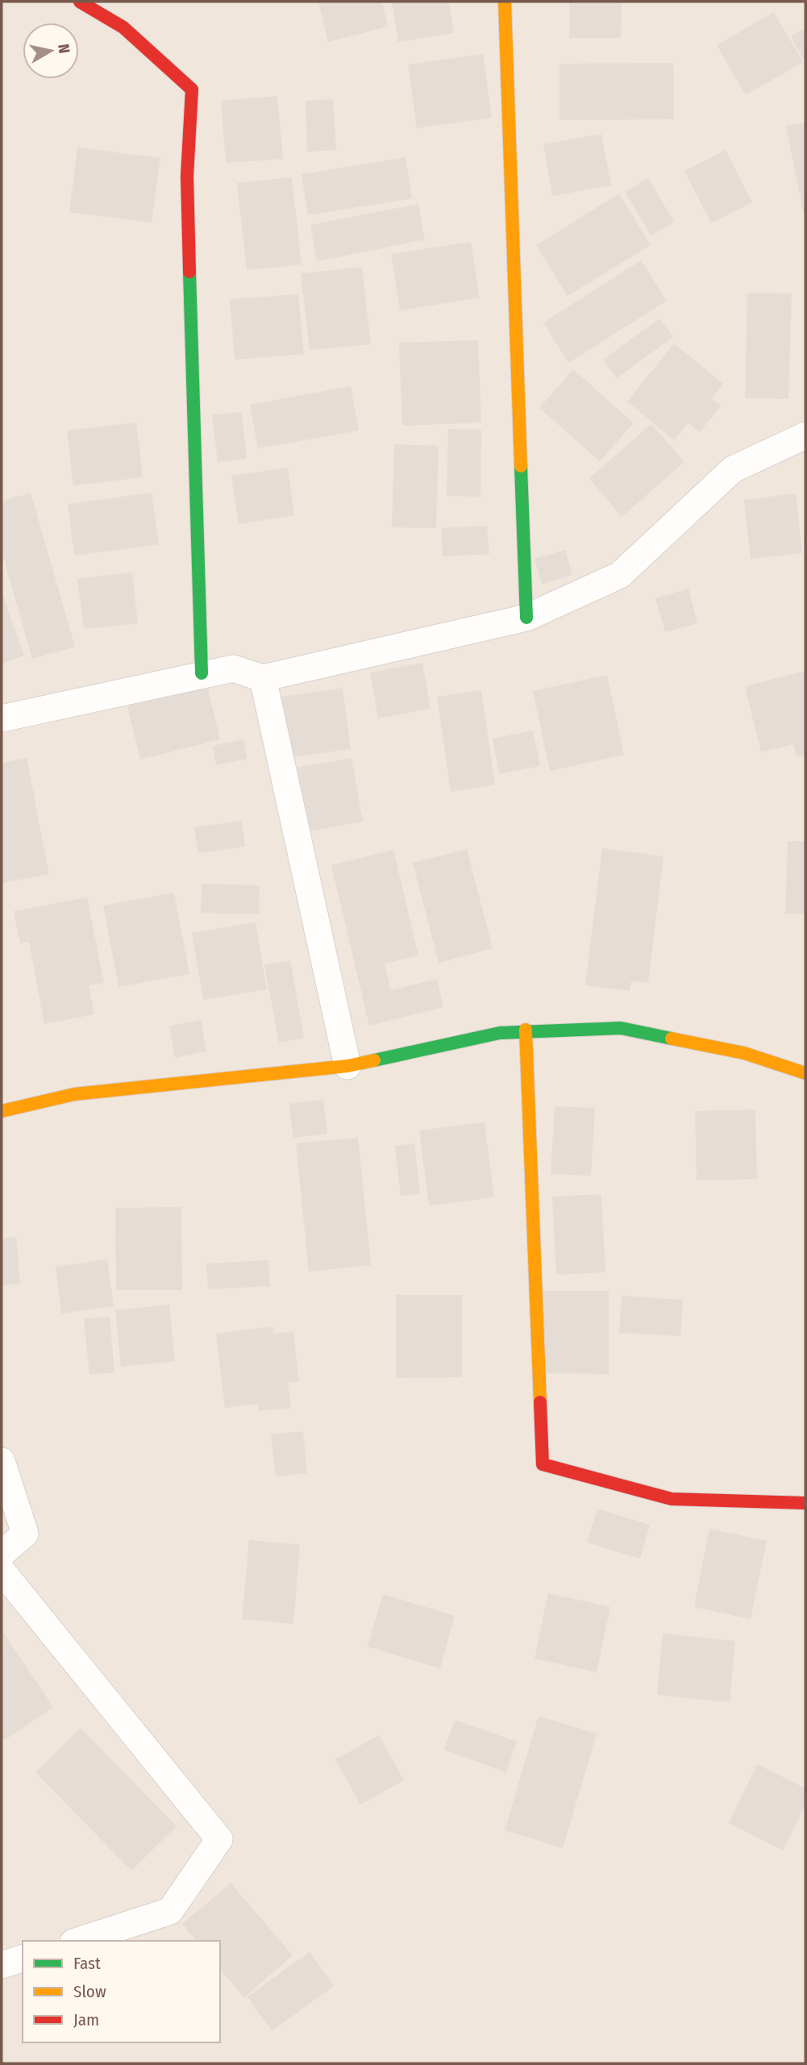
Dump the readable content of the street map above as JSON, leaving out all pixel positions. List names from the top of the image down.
{
  "legend": ["Fast", "Slow", "Jam"],
  "north": "right"
}
